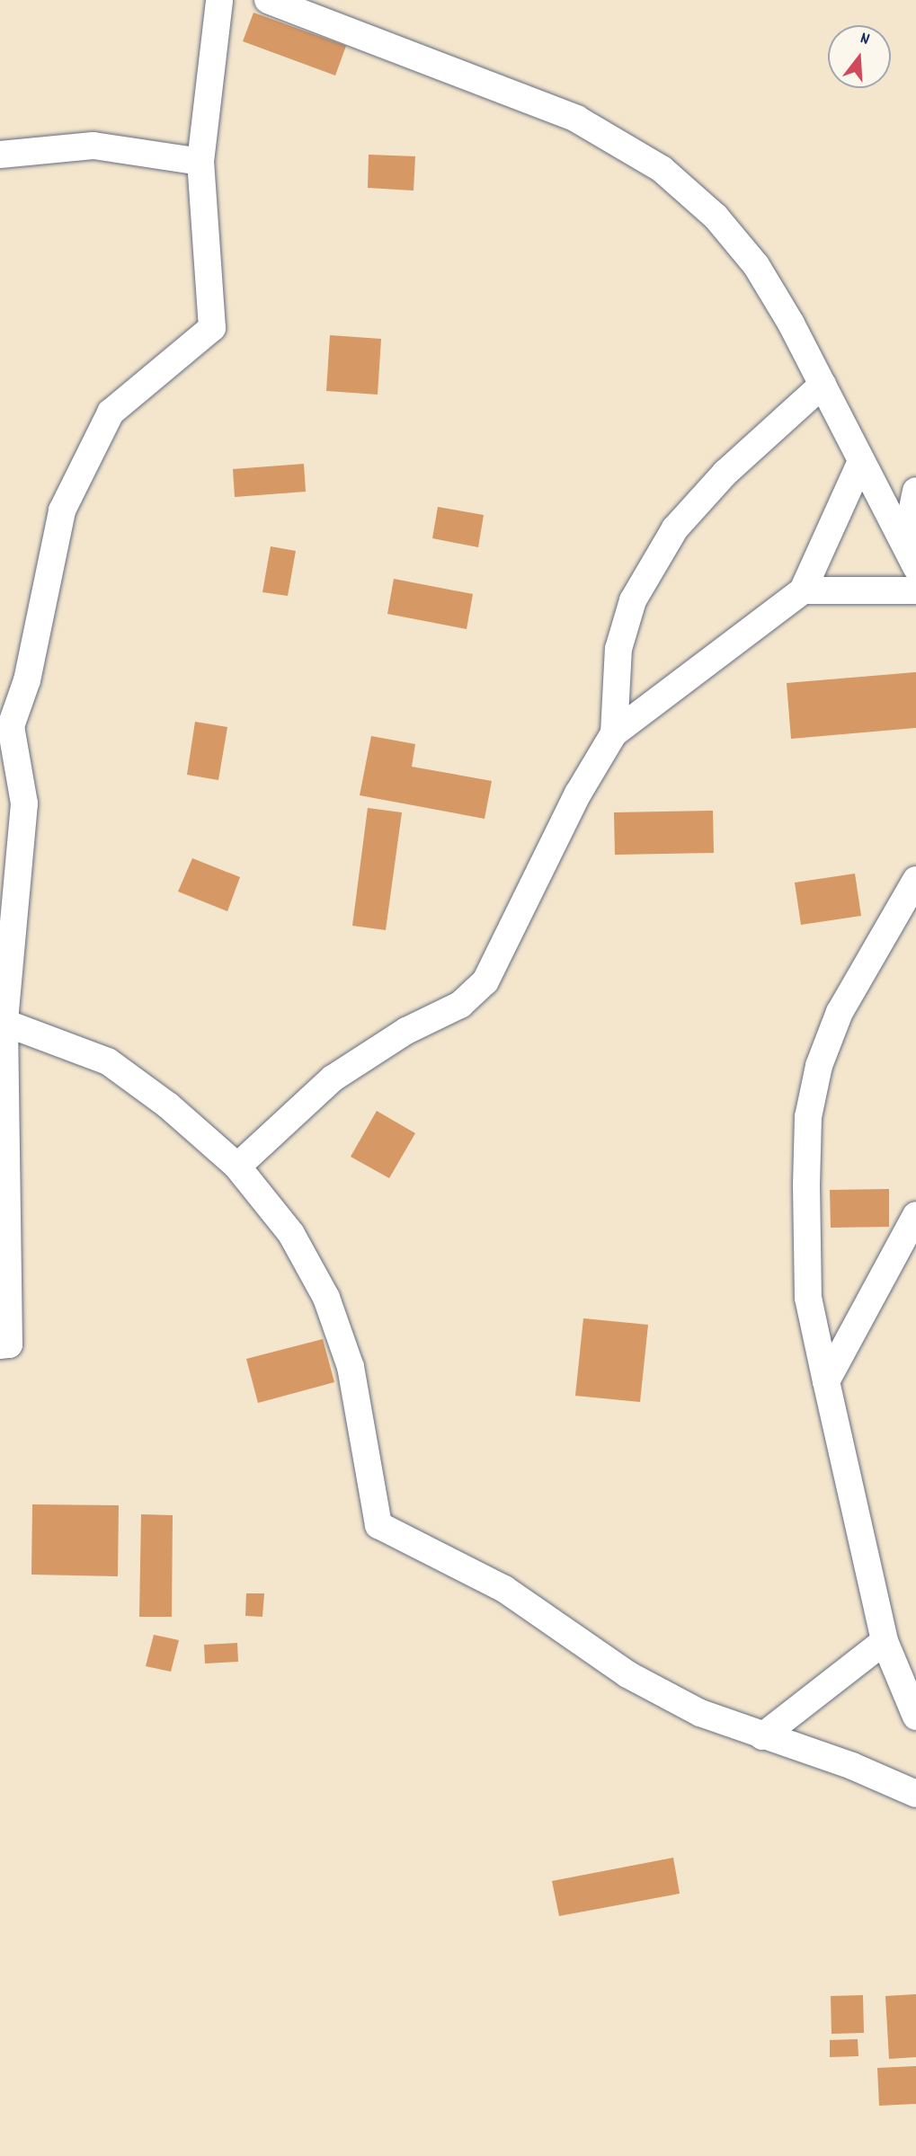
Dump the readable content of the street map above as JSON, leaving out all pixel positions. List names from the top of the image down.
{
  "north": "top"
}
